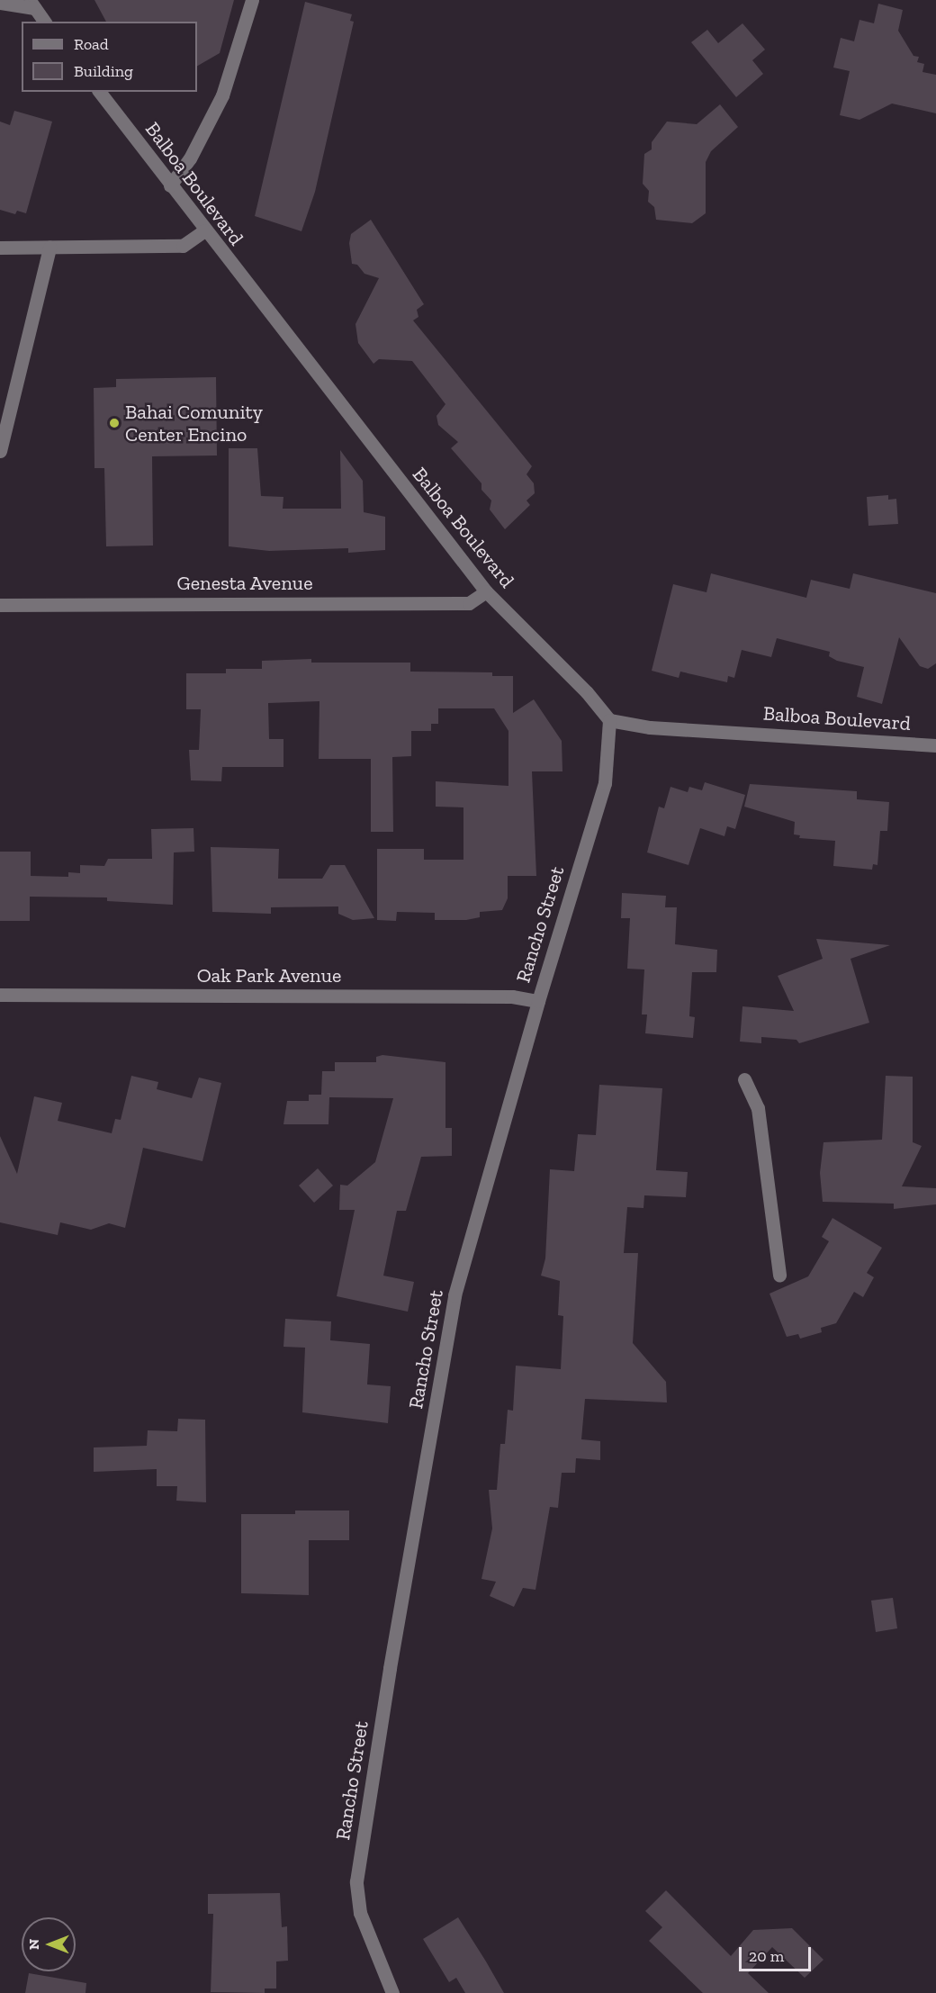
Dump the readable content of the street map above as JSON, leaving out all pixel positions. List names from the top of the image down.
{
  "streets": {
    "street": [
      "Balboa Boulevard",
      "Genesta Avenue",
      "Rancho Street",
      "Oak Park Avenue"
    ]
  },
  "crossings": [
    ["Balboa Boulevard", "Genesta Avenue"],
    ["Balboa Boulevard", "Rancho Street"],
    ["Rancho Street", "Oak Park Avenue"]
  ],
  "places": ["Bahai Comunity Center Encino"],
  "legend": ["Road", "Building"],
  "scale_bar": "20 m",
  "north": "left"
}
